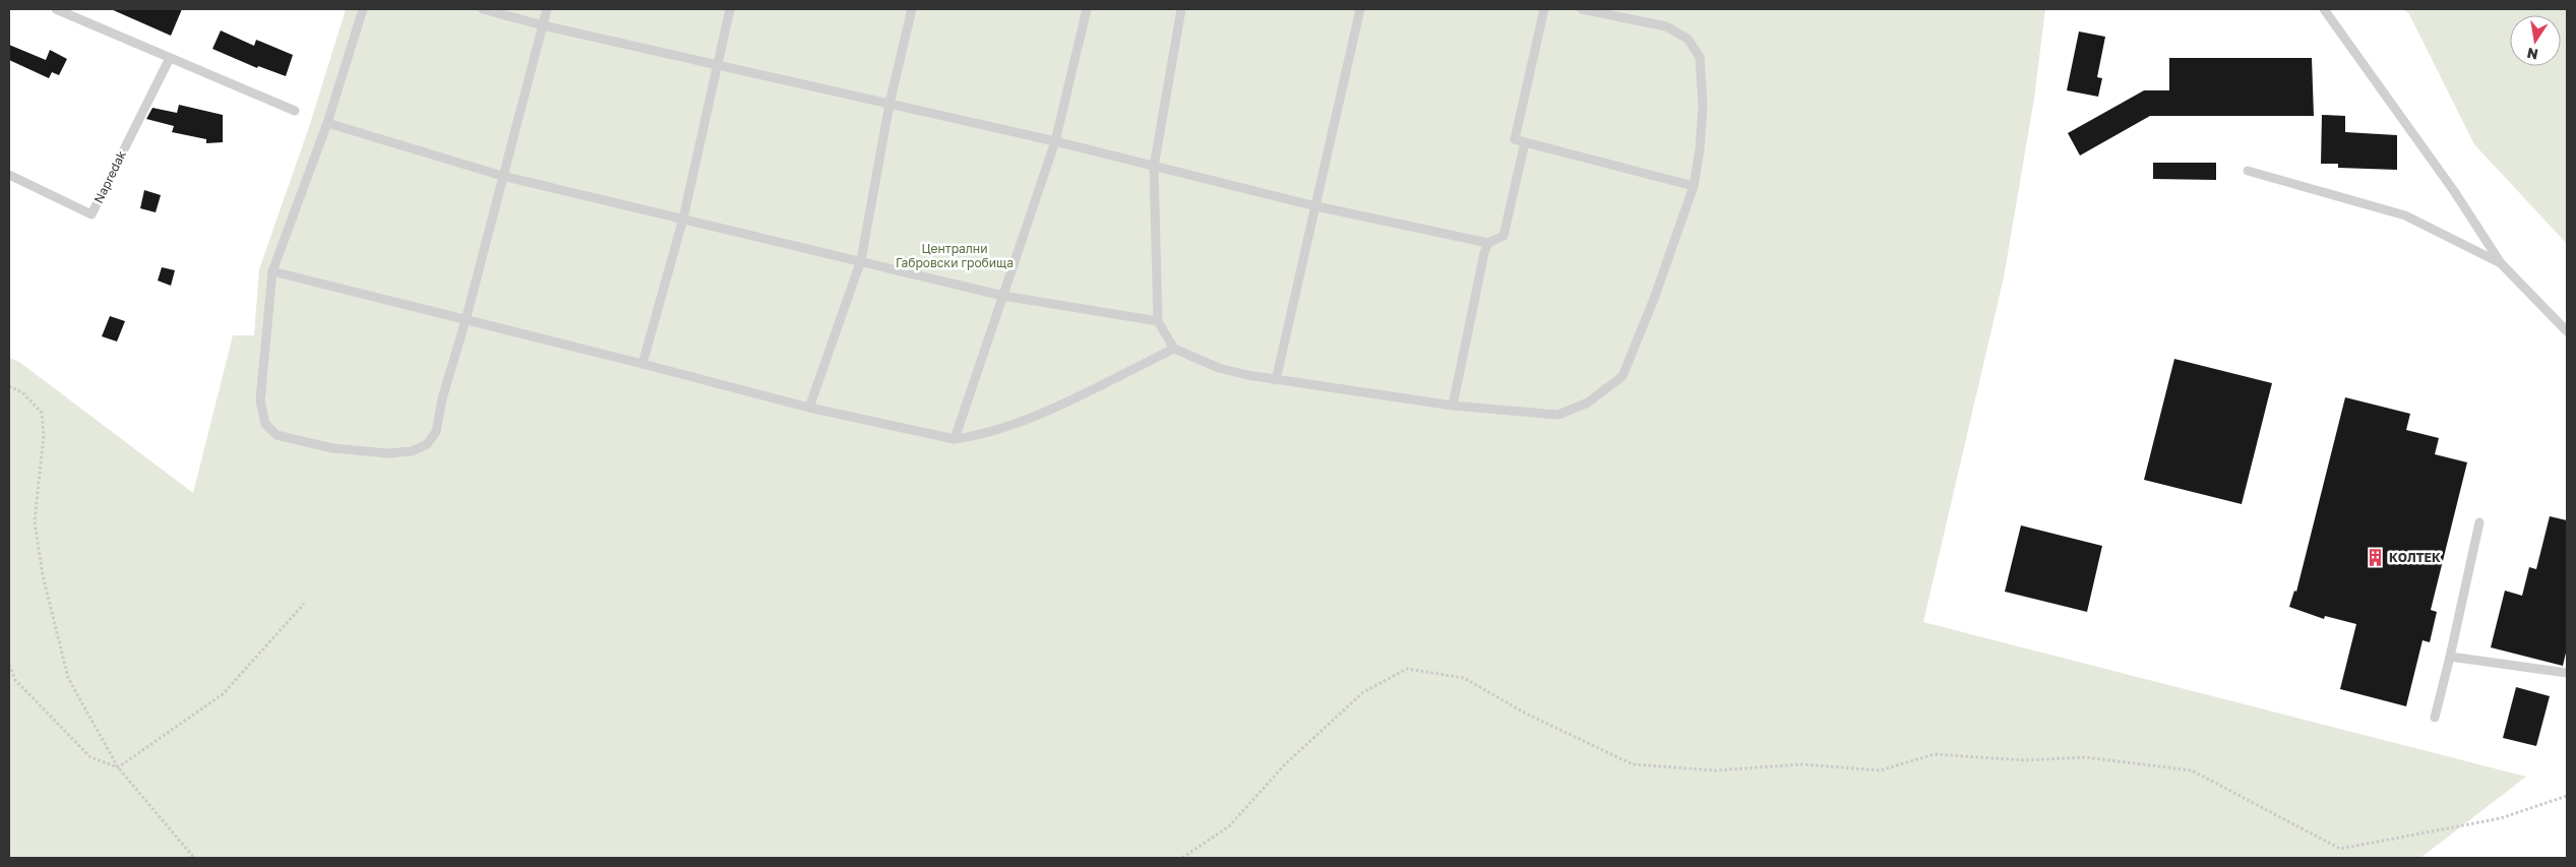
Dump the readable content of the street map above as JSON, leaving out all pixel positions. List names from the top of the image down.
{
  "streets": {
    "lane": ["Napredak"]
  },
  "parks": ["Централни Габровски гробища"],
  "places": {
    "building": ["КОЛТЕК"]
  },
  "north": "bottom"
}
